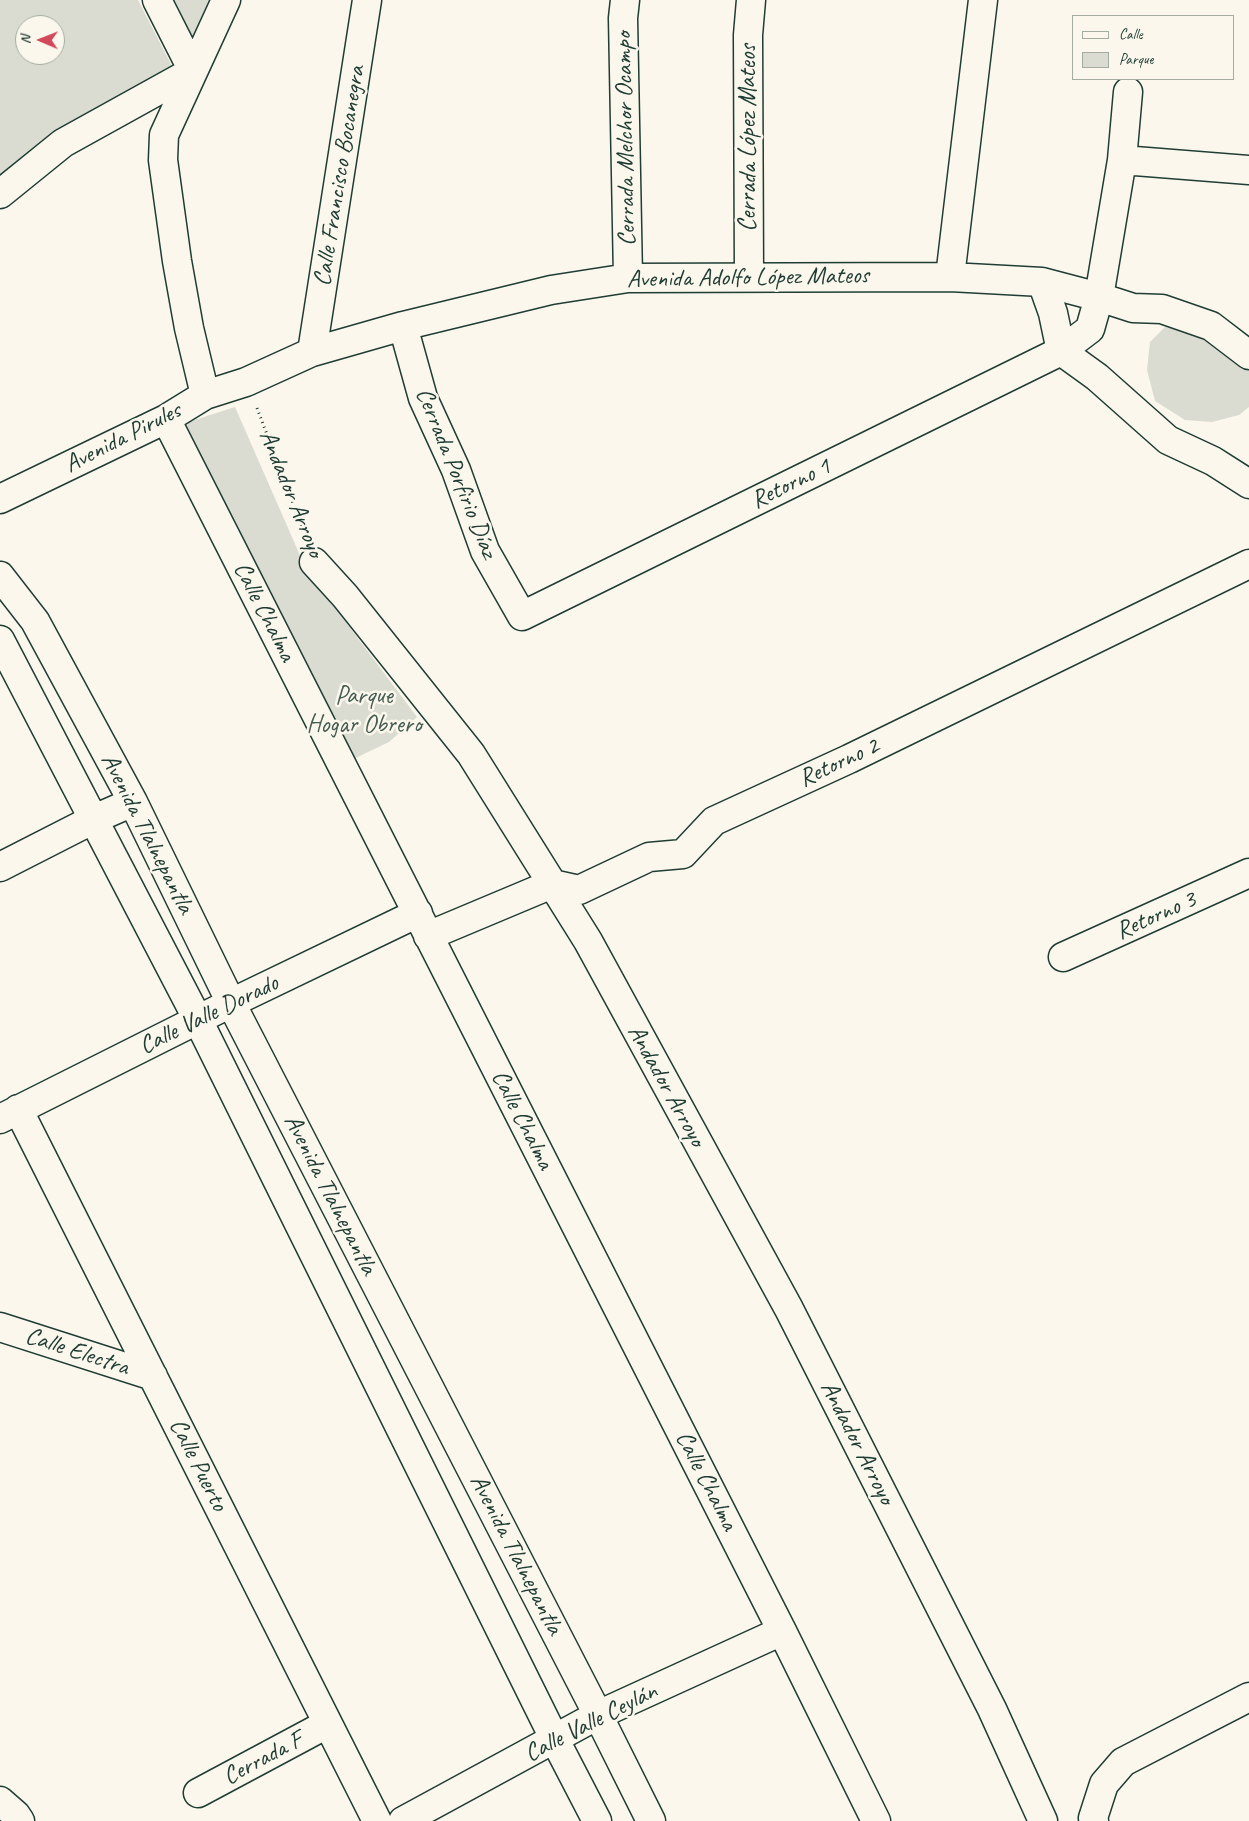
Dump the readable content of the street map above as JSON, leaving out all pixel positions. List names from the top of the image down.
{
  "streets": {
    "street": [
      "Cerrada López Mateos",
      "Cerrada Melchor Ocampo",
      "Calle Francisco Bocanegra",
      "Avenida Adolfo López Mateos",
      "Avenida Pirules",
      "Cerrada Porfirio Díaz",
      "Retorno 1",
      "Andador Arroyo",
      "Calle Chalma",
      "Retorno 2",
      "Avenida Tlalnepantla",
      "Retorno 3",
      "Calle Valle Dorado",
      "Calle Electra",
      "Calle Puerto",
      "Calle Valle Ceylán",
      "Cerrada F"
    ]
  },
  "crossings": [
    ["Cerrada López Mateos", "Avenida Adolfo López Mateos"],
    ["Cerrada Melchor Ocampo", "Avenida Adolfo López Mateos"],
    ["Calle Francisco Bocanegra", "Avenida Adolfo López Mateos"],
    ["Avenida Adolfo López Mateos", "Avenida Pirules"],
    ["Avenida Adolfo López Mateos", "Cerrada Porfirio Díaz"],
    ["Avenida Adolfo López Mateos", "Retorno 1"],
    ["Avenida Adolfo López Mateos", "Andador Arroyo"],
    ["Avenida Pirules", "Andador Arroyo"],
    ["Avenida Pirules", "Calle Chalma"],
    ["Cerrada Porfirio Díaz", "Retorno 1"],
    ["Andador Arroyo", "Retorno 2"],
    ["Calle Chalma", "Calle Valle Dorado"],
    ["Calle Chalma", "Calle Valle Ceylán"],
    ["Avenida Tlalnepantla", "Calle Valle Dorado"],
    ["Avenida Tlalnepantla", "Calle Valle Ceylán"],
    ["Calle Valle Dorado", "Calle Puerto"],
    ["Calle Electra", "Calle Puerto"],
    ["Calle Puerto", "Cerrada F"]
  ],
  "parks": ["Parque Hogar Obrero"],
  "legend": ["Calle", "Parque"],
  "north": "left"
}
